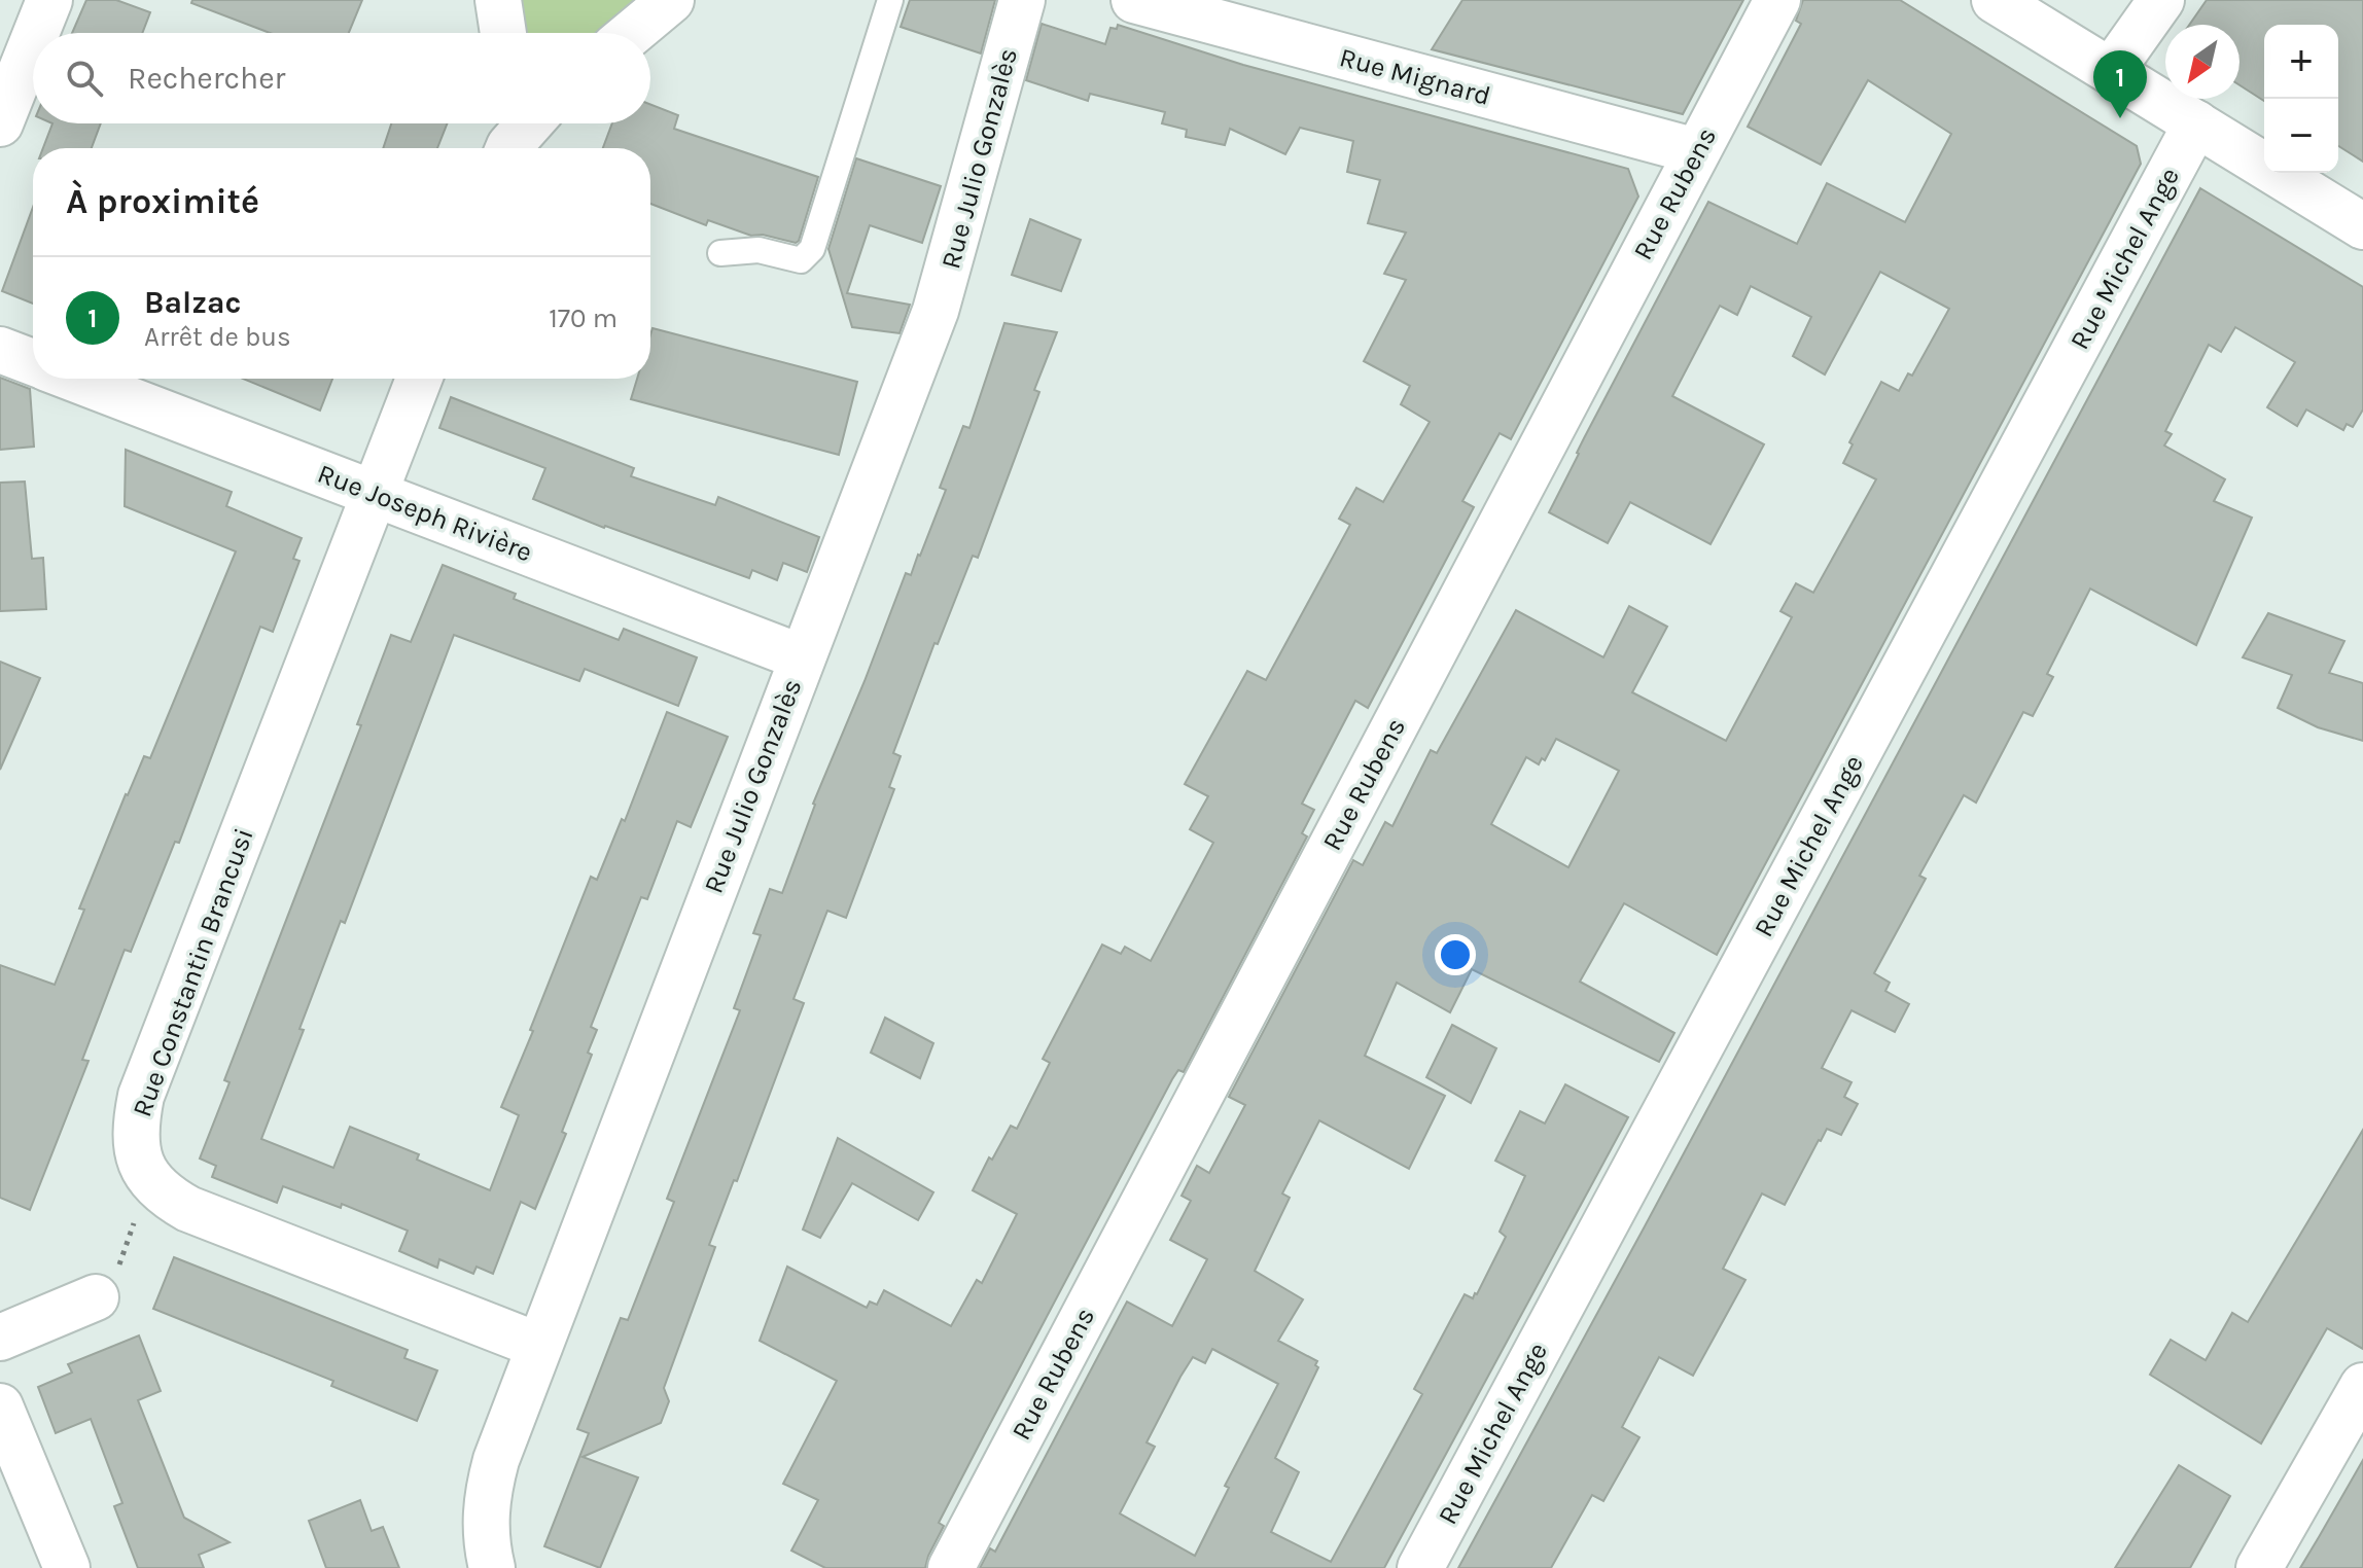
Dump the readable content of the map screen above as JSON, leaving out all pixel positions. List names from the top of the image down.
{
  "streets": {
    "street": [
      "Rue Mignard",
      "Rue Julio Gonzalès",
      "Rue Rubens",
      "Rue Michel Ange",
      "Rue Joseph Rivière",
      "Rue Constantin Brancusi"
    ]
  },
  "crossings": [
    ["Rue Mignard", "Rue Rubens"],
    ["Rue Julio Gonzalès", "Rue Joseph Rivière"],
    ["Rue Joseph Rivière", "Rue Constantin Brancusi"]
  ],
  "north": "bottom left",
  "page": {
    "map_buttons": ["+", "−"],
    "search": "Rechercher",
    "pins": "1",
    "heading": "À proximité",
    "list": [
      {
        "mark": "1",
        "name": "Balzac",
        "note": "Arrêt de bus",
        "value": "170 m"
      }
    ]
  }
}
